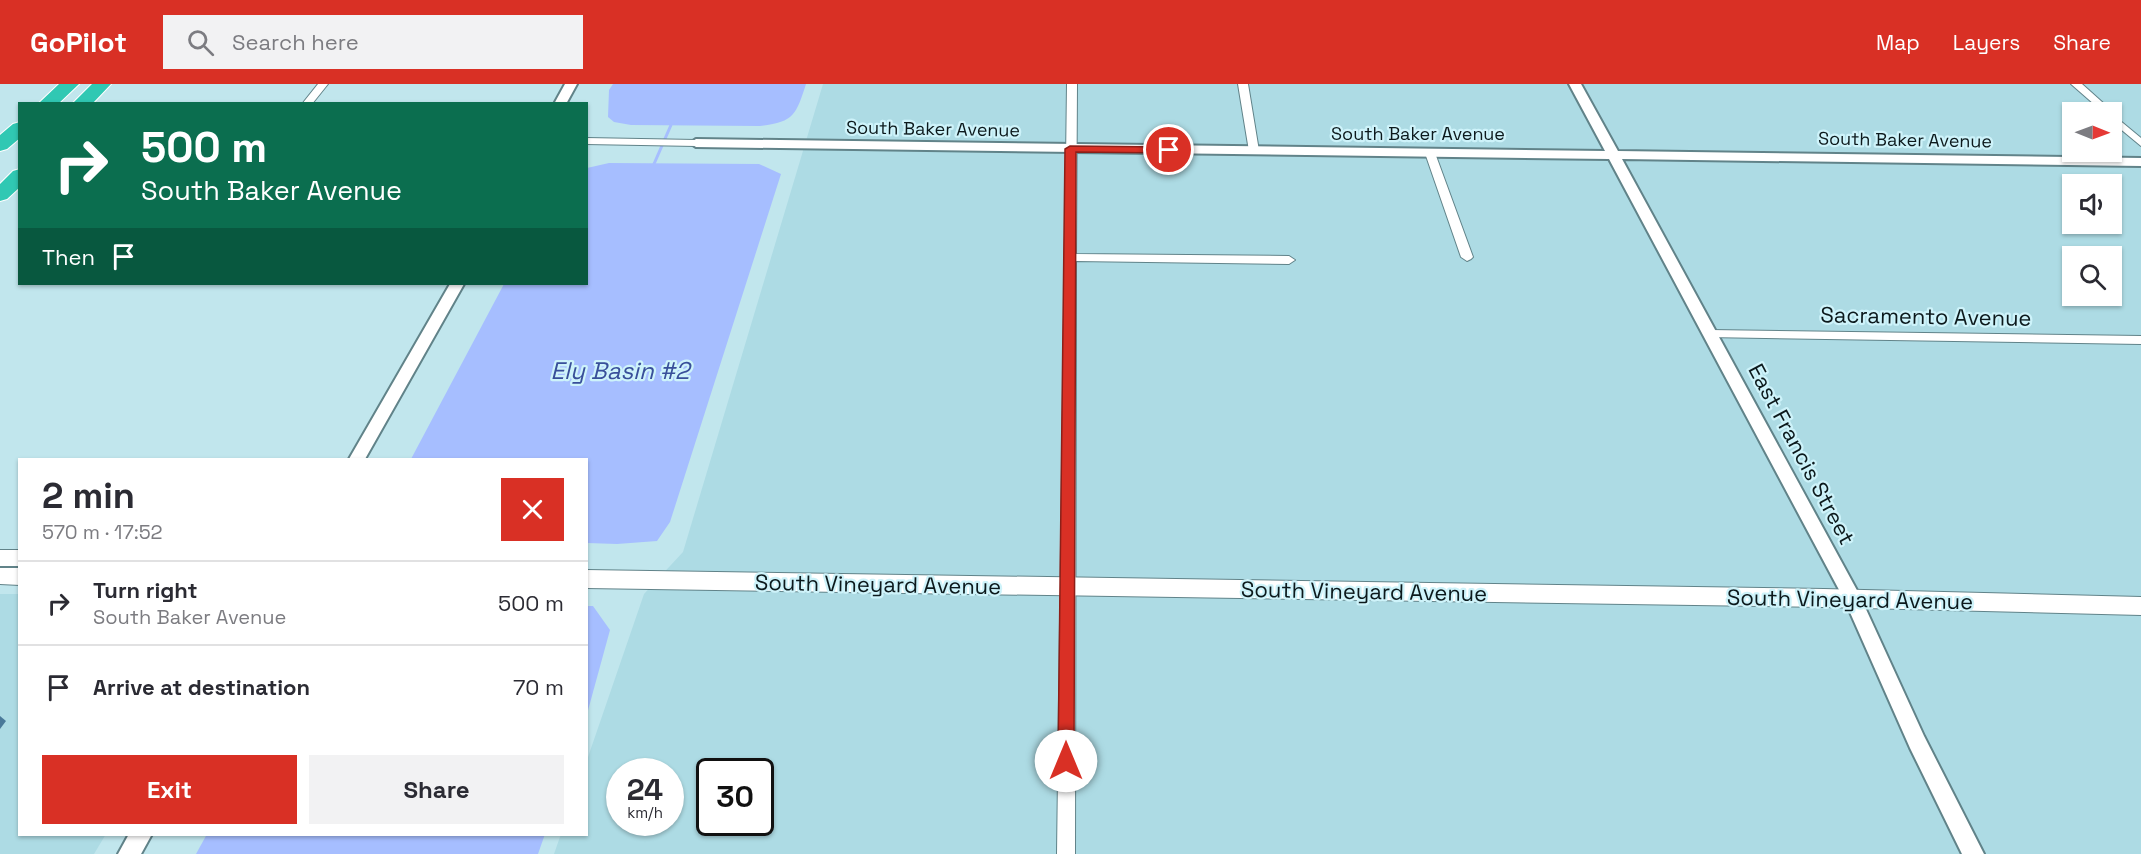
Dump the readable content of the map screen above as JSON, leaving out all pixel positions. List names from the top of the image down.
{
  "streets": {
    "main road": ["South Vineyard Avenue"],
    "street": ["South Baker Avenue", "Sacramento Avenue", "East Francis Street"]
  },
  "crossings": [
    ["South Baker Avenue", "East Francis Street"],
    ["Sacramento Avenue", "East Francis Street"],
    ["East Francis Street", "South Vineyard Avenue"]
  ],
  "water": ["Ely Basin #2"],
  "north": "right",
  "page": {
    "header": "GoPilot",
    "search": "Search here",
    "nav": ["Map", "Layers", "Share"],
    "turn": ["500 m", "South Baker Avenue"],
    "then": "Then",
    "heading": ["2 min", "570 m · 17:52"],
    "list": [
      {
        "name": "Turn right",
        "note": "South Baker Avenue",
        "value": "500 m"
      },
      {
        "name": "Arrive at destination",
        "value": "70 m"
      }
    ],
    "buttons": ["Exit", "Share"],
    "speed": "24 km/h",
    "limit": "30"
  }
}
